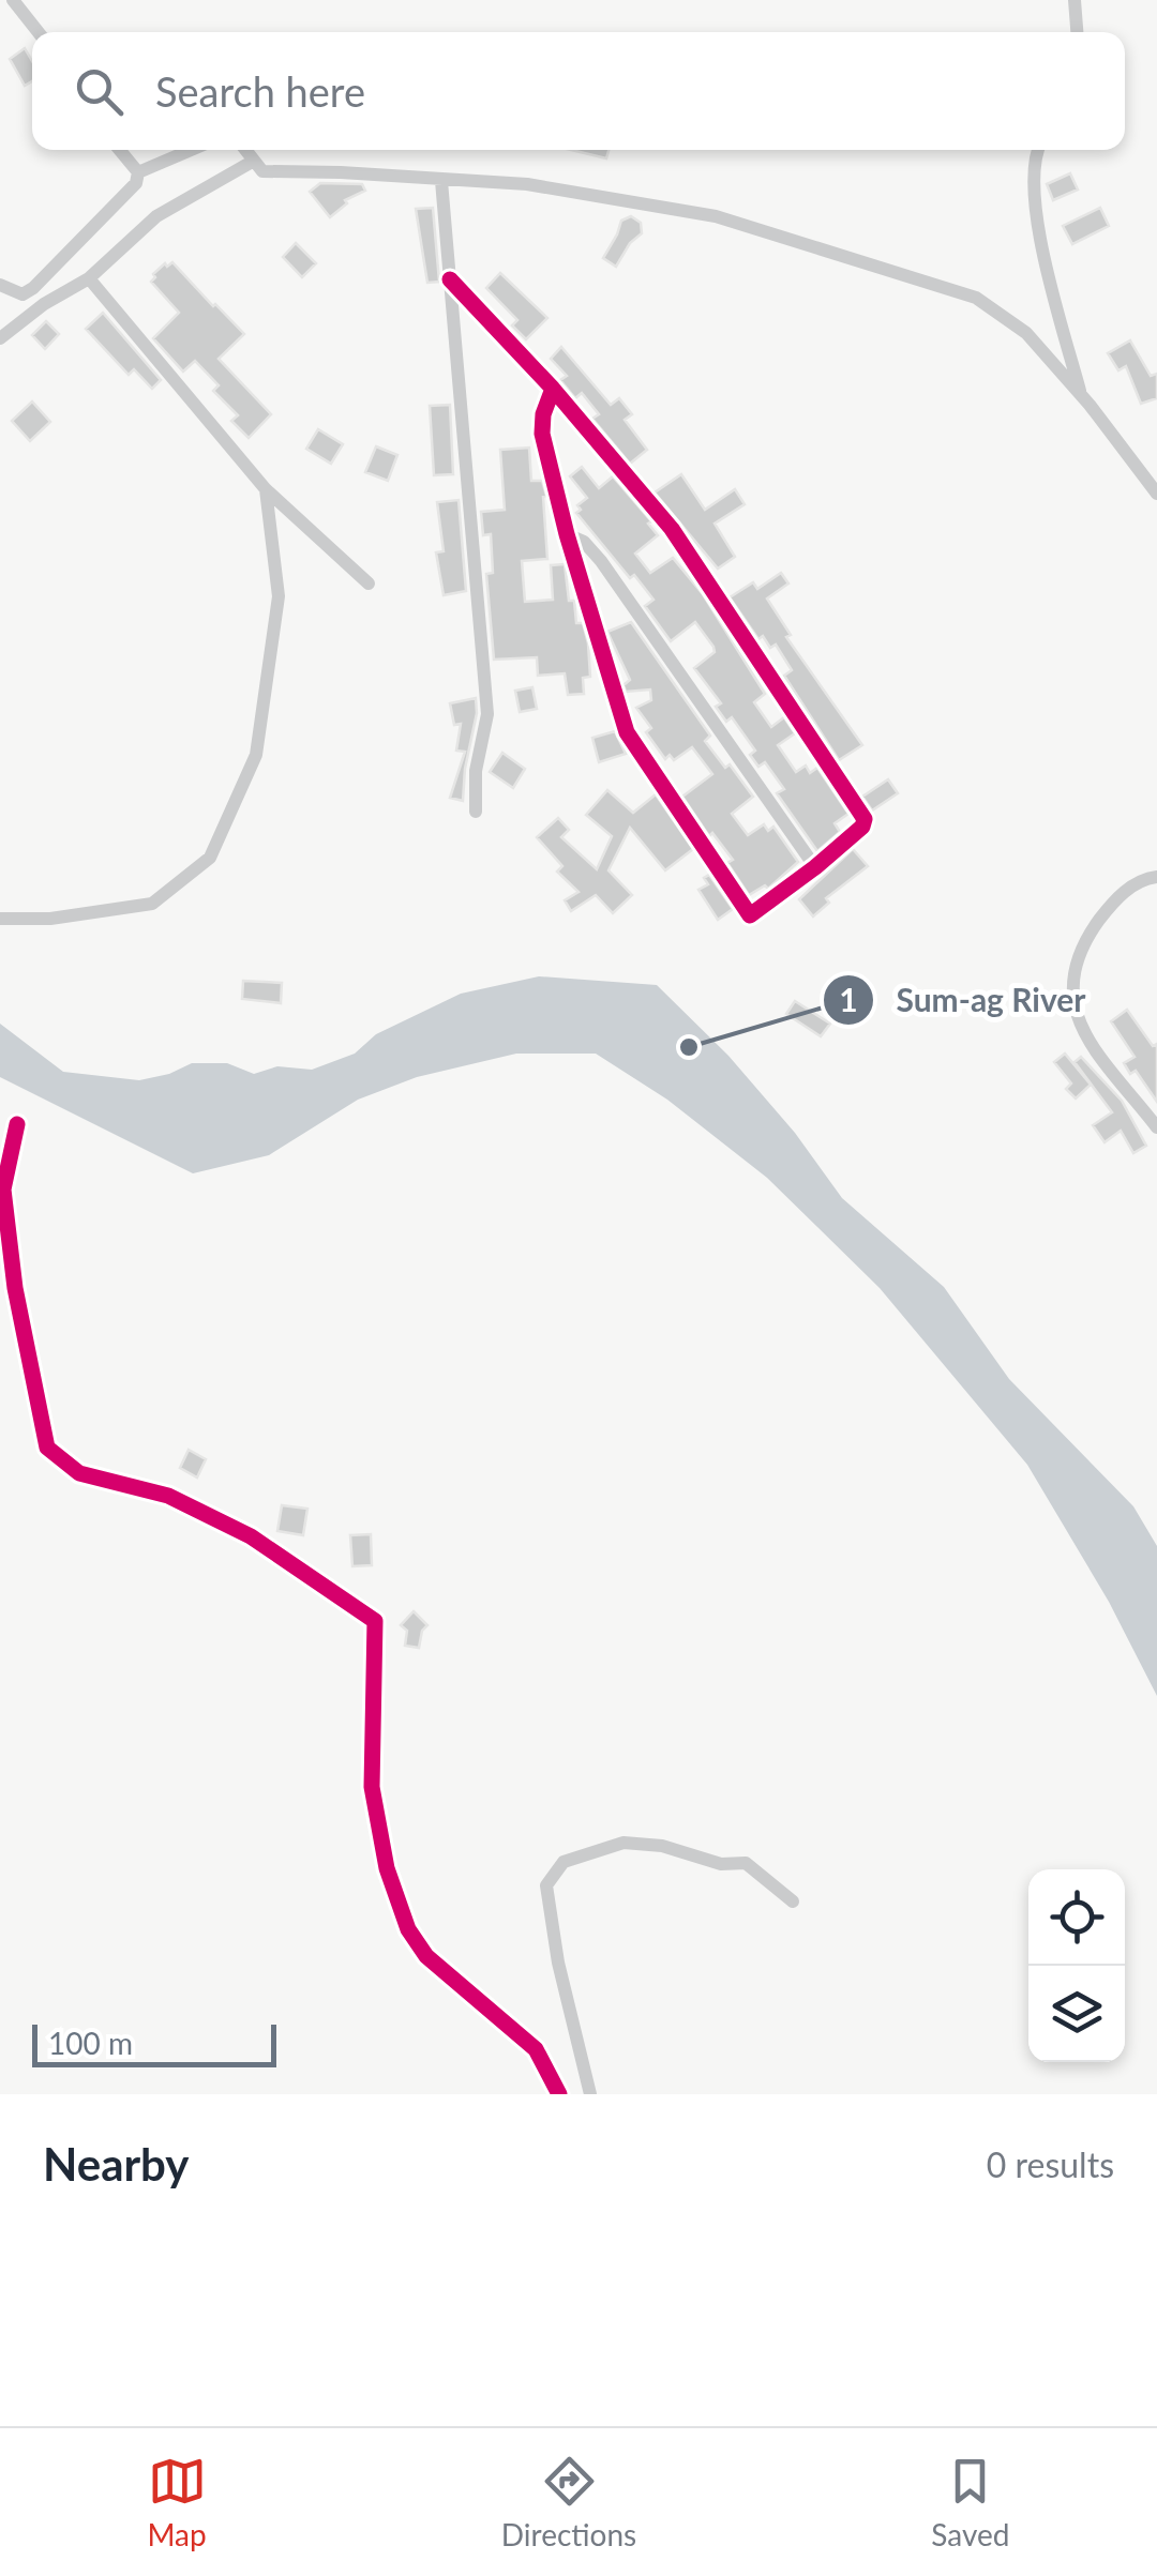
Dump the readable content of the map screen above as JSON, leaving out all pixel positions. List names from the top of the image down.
{
  "places": ["Sum-ag River"],
  "scale_bar": "100 m",
  "page": {
    "search": "Search here",
    "scale": "100 m",
    "heading": ["Nearby", "0 results"],
    "nav": ["Map", "Directions", "Saved"]
  }
}
